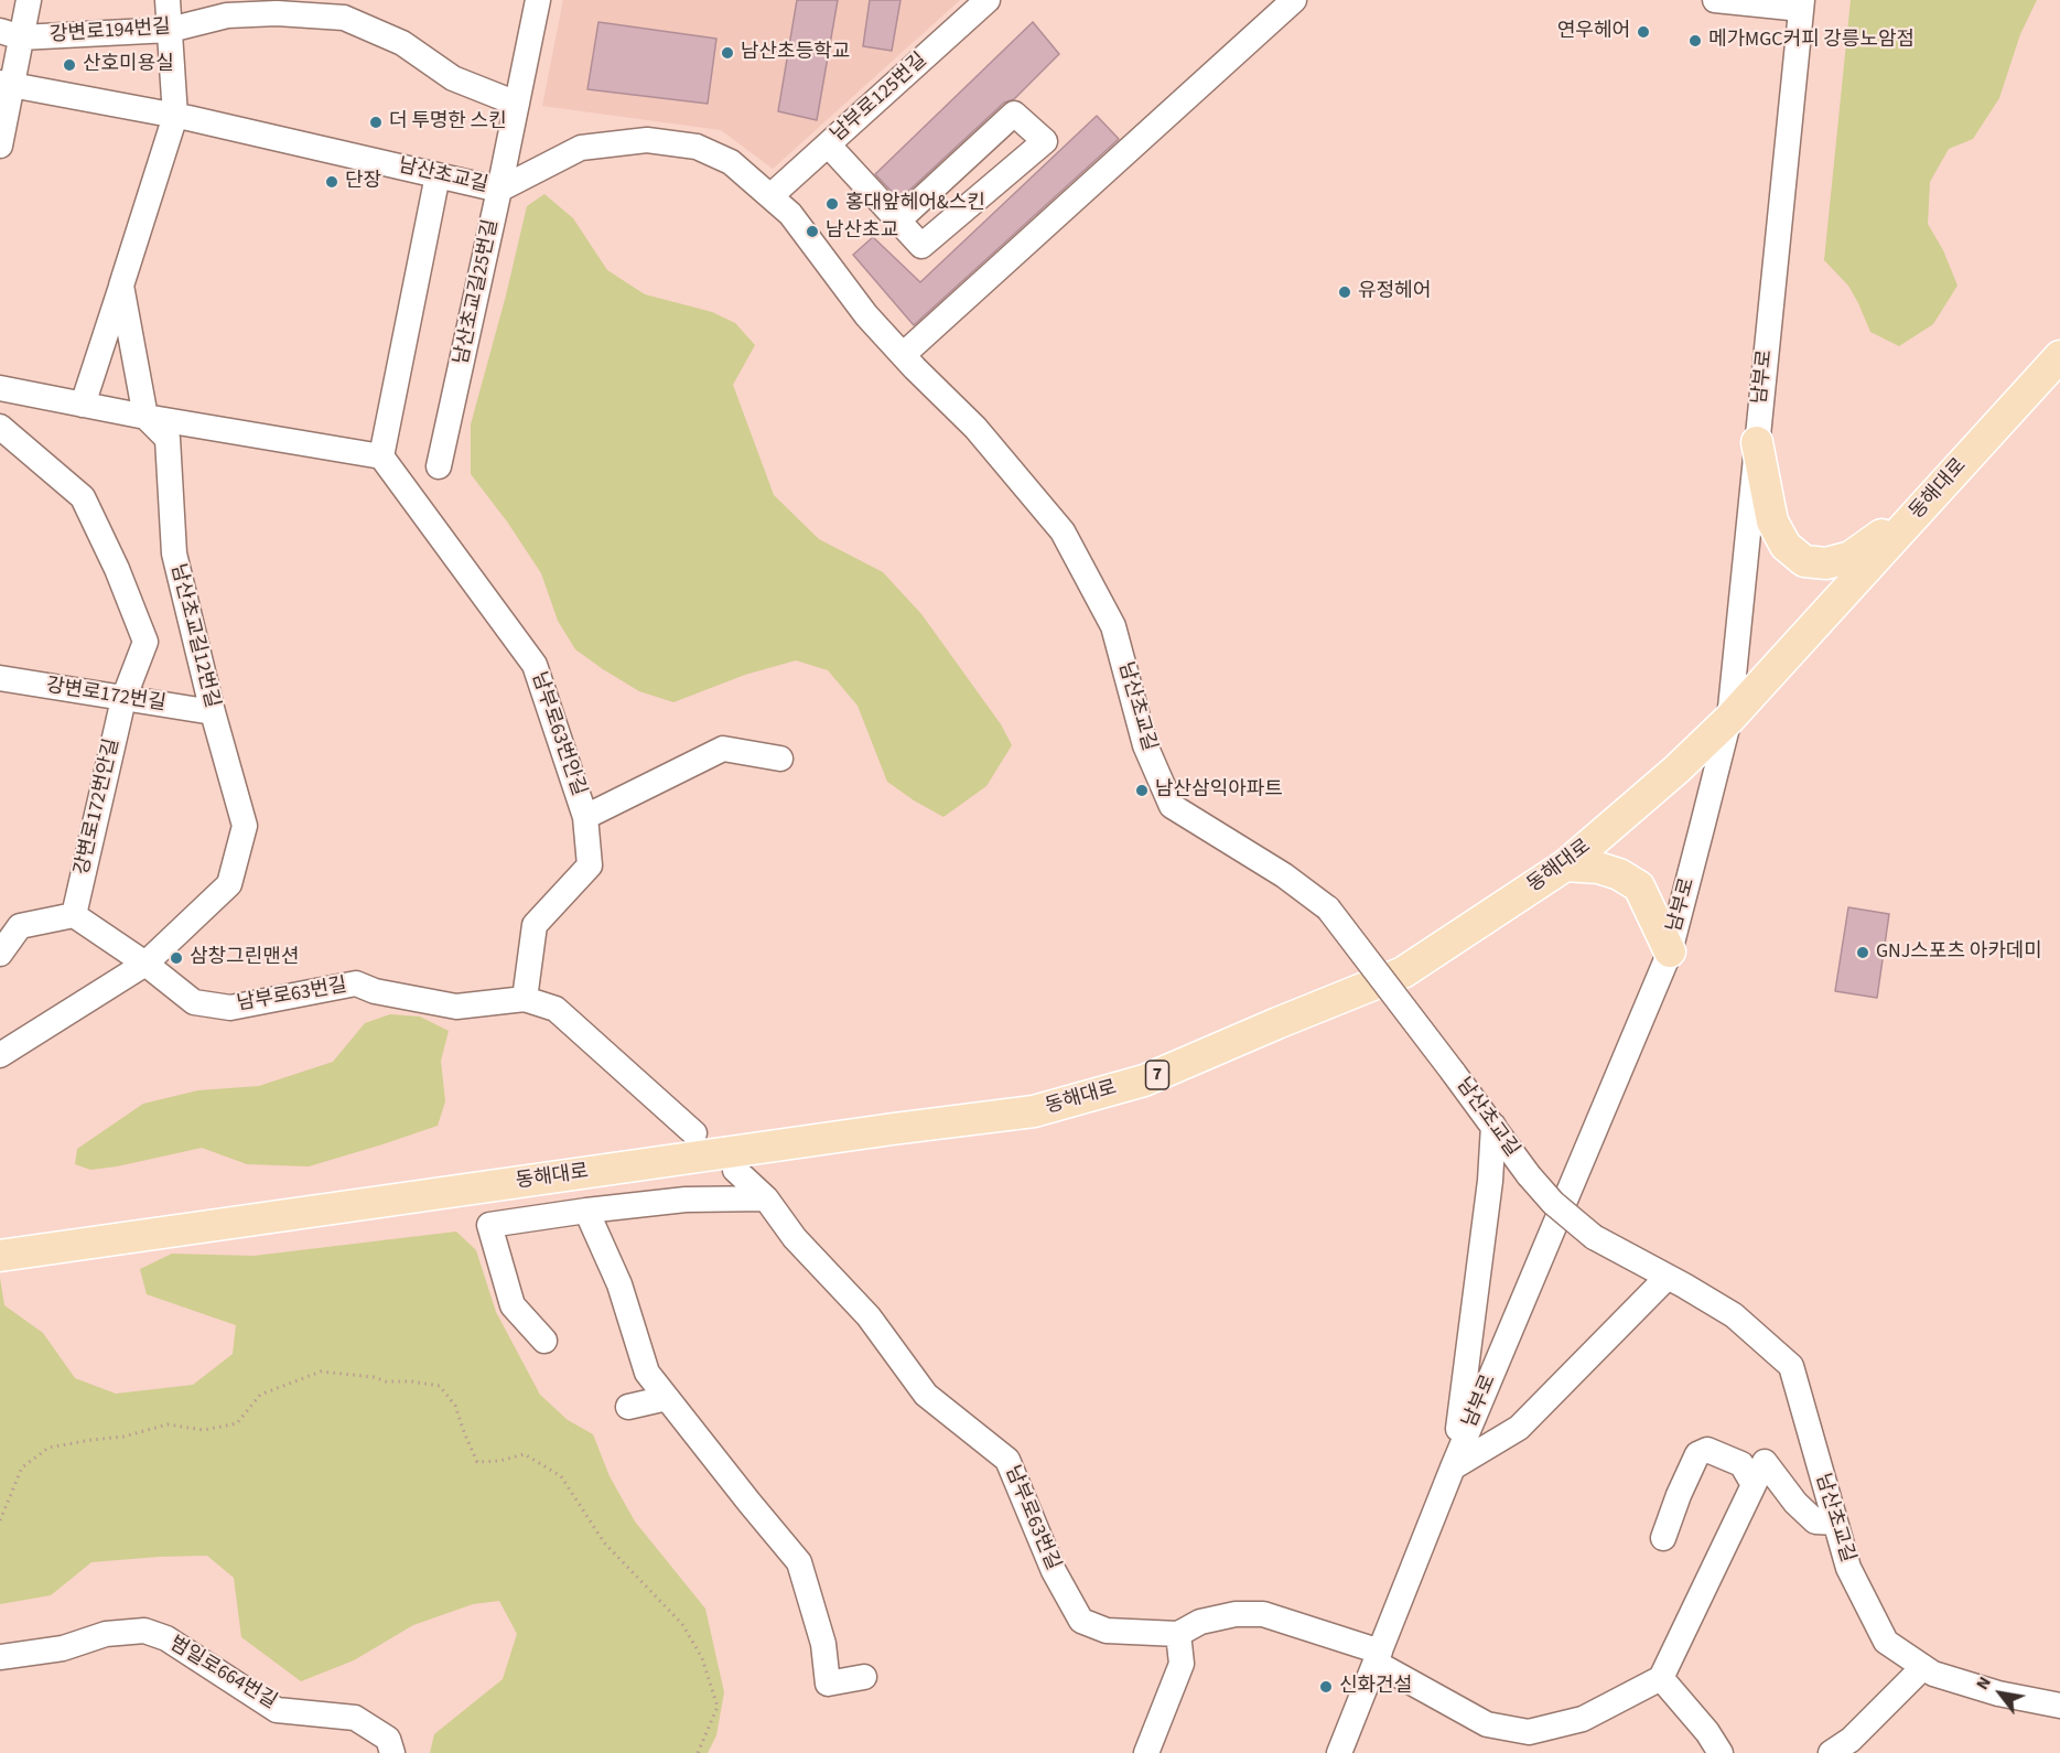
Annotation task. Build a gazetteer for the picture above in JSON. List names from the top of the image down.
{
  "streets": {
    "main road": ["동해대로", "7"],
    "street": [
      "강변로194번길",
      "남부로125번길",
      "남산초교길",
      "남산초교길25번길",
      "남부로",
      "남산초교길12번길",
      "강변로172번길",
      "남부로63번안길",
      "강변로172번안길",
      "남부로63번길",
      "범일로664번길"
    ]
  },
  "crossings": [
    ["강변로194번길", "남산초교길25번길"],
    ["남부로125번길", "남산초교길"],
    ["남산초교길", "남산초교길25번길"],
    ["남부로", "동해대로"],
    ["남부로", "남부로63번길"],
    ["남산초교길12번길", "강변로172번길"],
    ["남산초교길12번길", "남부로63번길"],
    ["강변로172번길", "강변로172번안길"],
    ["남부로63번안길", "남부로63번길"],
    ["강변로172번안길", "남부로63번길"]
  ],
  "places": [
    "연우헤어",
    "메가MGC커피 강릉노암점",
    "남산초등학교",
    "산호미용실",
    "더 투명한 스킨",
    "단장",
    "홍대앞헤어&스킨",
    "남산초교",
    "유정헤어",
    "남산삼익아파트",
    "GNJ스포츠 아카데미",
    "삼창그린맨션",
    "신화건설"
  ],
  "north": "top left"
}
